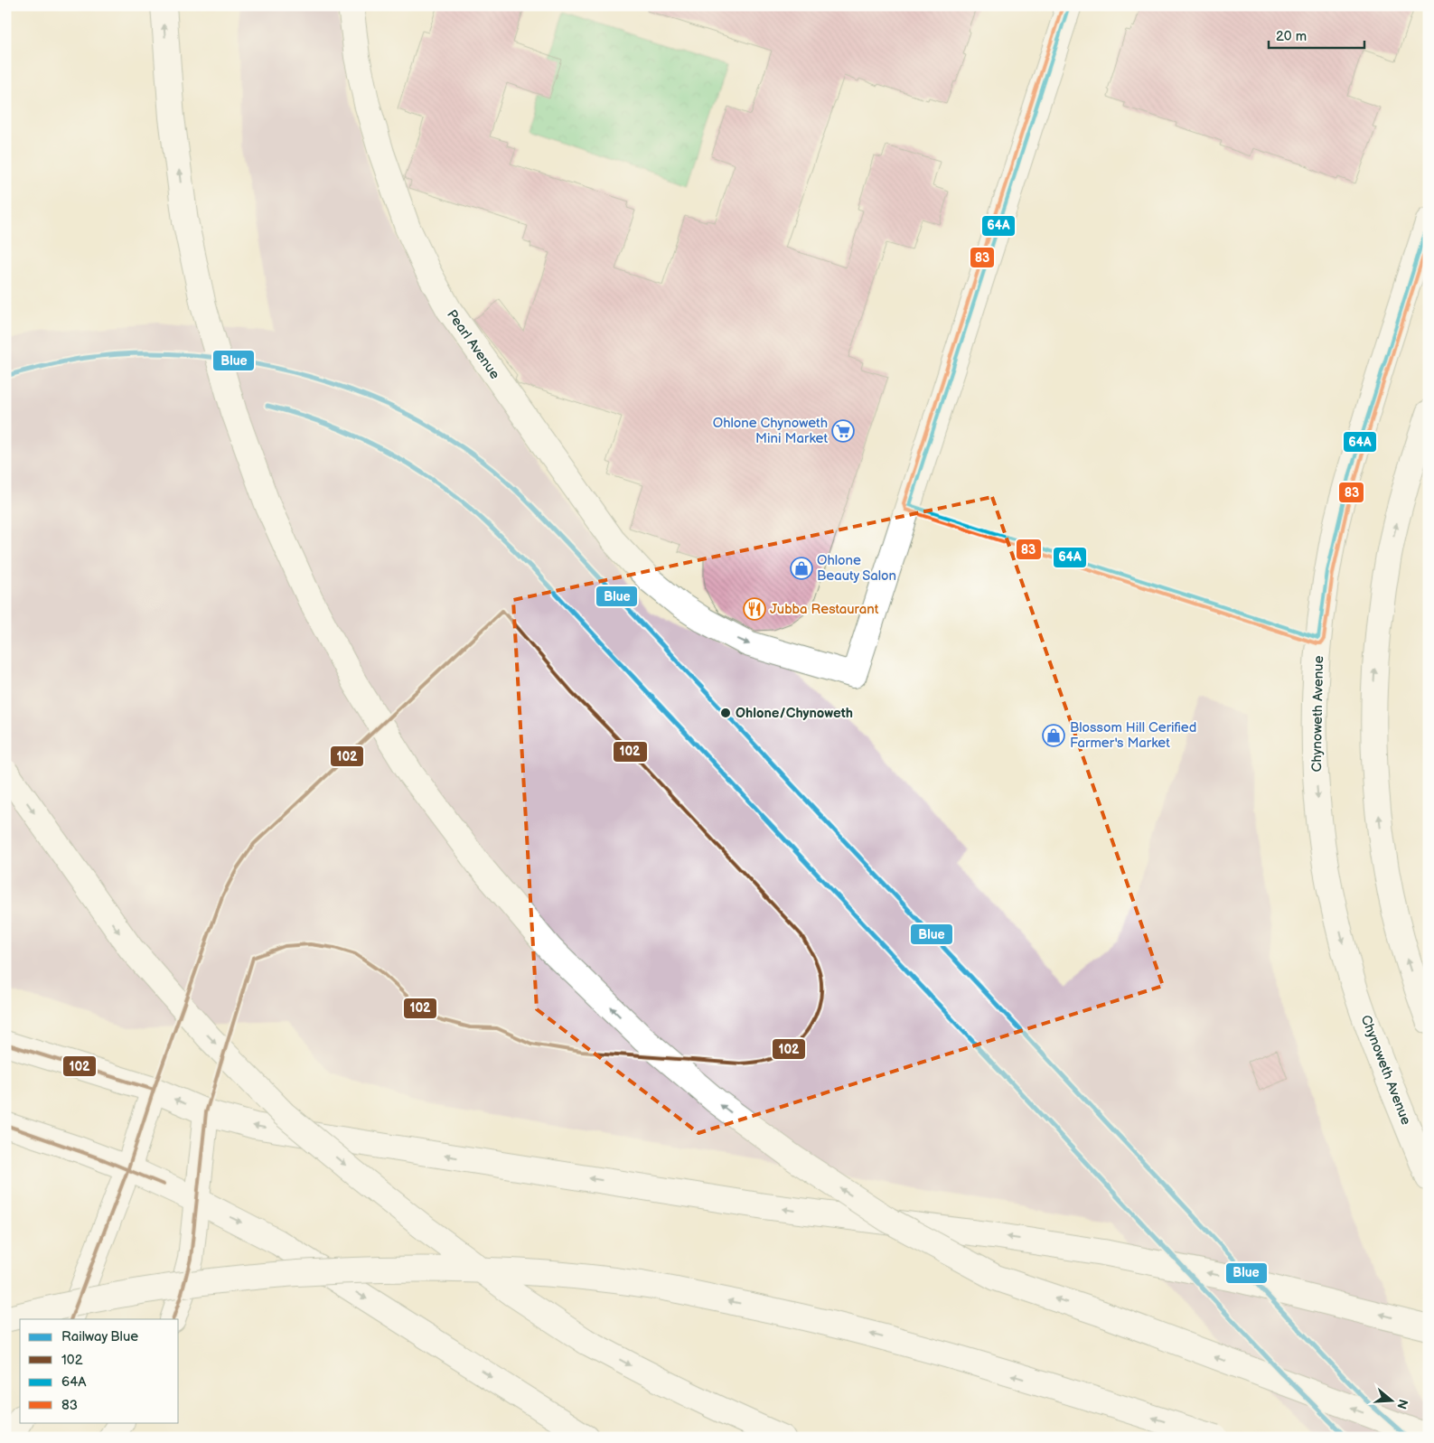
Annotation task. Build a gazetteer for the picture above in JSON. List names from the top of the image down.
{
  "streets": {
    "main road": ["Pearl Avenue", "Chynoweth Avenue"]
  },
  "places": {
    "supermarket": ["Ohlone Chynoweth Mini Market"],
    "shop": ["Ohlone Beauty Salon", "Blossom Hill Cerified Farmer's Market"],
    "restaurant": ["Jubba Restaurant"],
    "other": ["Ohlone/Chynoweth"]
  },
  "lines": [
    "transit line 64A",
    "transit line 83",
    "rail line Blue",
    "transit line 102"
  ],
  "legend": [
    "Railway Blue",
    "102",
    "64A",
    "83"
  ],
  "scale_bar": "20 m",
  "north": "right"
}
